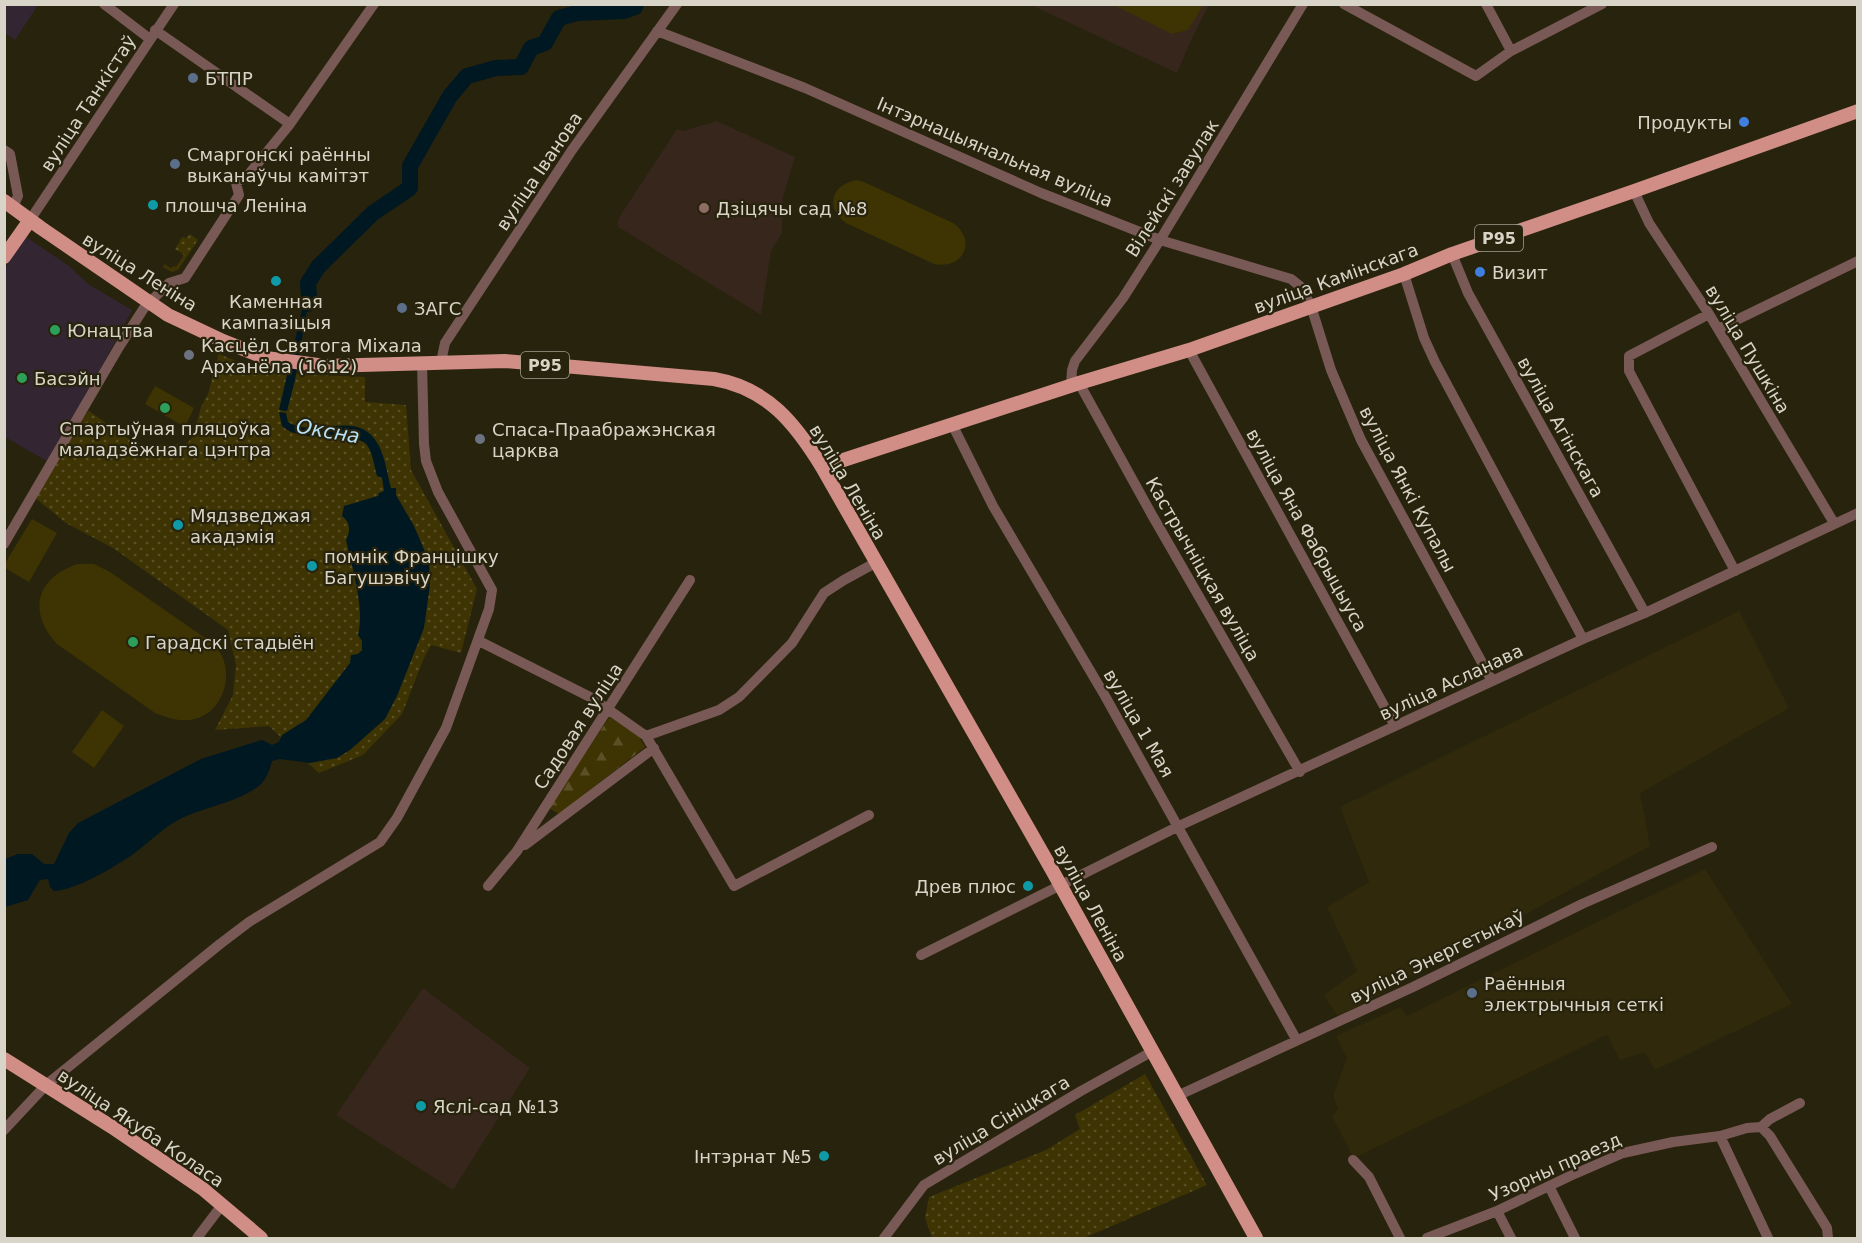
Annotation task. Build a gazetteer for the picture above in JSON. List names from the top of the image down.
{
  "streets": {
    "main road": [
      "Р95",
      "вуліца Леніна",
      "вуліца Камінскага",
      "вуліца Якуба Коласа"
    ],
    "street": [
      "вуліца Танкістаў",
      "Інтэрнацыянальная вуліца",
      "вуліца Іванова",
      "Вілейскі завулак",
      "вуліца Пушкіна",
      "вуліца Агінскага",
      "вуліца Янкі Купалы",
      "вуліца Яна Фабрыцыуса",
      "Кастрычніцкая вуліца",
      "вуліца Асланава",
      "вуліца 1 Мая",
      "Садовая вуліца",
      "вуліца Энергетыкаў",
      "вуліца Сініцкага",
      "Узорны праезд"
    ]
  },
  "crossings": [
    ["вуліца Танкістаў", "вуліца Леніна"],
    ["Інтэрнацыянальная вуліца", "вуліца Іванова"],
    ["Інтэрнацыянальная вуліца", "Вілейскі завулак"],
    ["Інтэрнацыянальная вуліца", "вуліца Камінскага"],
    ["Інтэрнацыянальная вуліца", "вуліца Янкі Купалы"],
    ["вуліца Іванова", "вуліца Леніна"],
    ["Вілейскі завулак", "вуліца Камінскага"],
    ["Вілейскі завулак", "Кастрычніцкая вуліца"],
    ["вуліца Леніна", "вуліца Камінскага"],
    ["вуліца Леніна", "вуліца Асланава"],
    ["вуліца Леніна", "вуліца Энергетыкаў"],
    ["вуліца Леніна", "вуліца Сініцкага"],
    ["вуліца Камінскага", "вуліца Пушкіна"],
    ["вуліца Камінскага", "вуліца Агінскага"],
    ["вуліца Камінскага", "вуліца Янкі Купалы"],
    ["вуліца Камінскага", "вуліца Яна Фабрыцыуса"],
    ["вуліца Камінскага", "Кастрычніцкая вуліца"],
    ["вуліца Камінскага", "вуліца 1 Мая"],
    ["вуліца Пушкіна", "вуліца Асланава"],
    ["вуліца Агінскага", "вуліца Асланава"],
    ["вуліца Янкі Купалы", "вуліца Асланава"],
    ["вуліца Яна Фабрыцыуса", "вуліца Асланава"],
    ["Кастрычніцкая вуліца", "вуліца Асланава"],
    ["вуліца Асланава", "вуліца 1 Мая"],
    ["вуліца 1 Мая", "вуліца Энергетыкаў"]
  ],
  "water": ["Оксна"],
  "places": [
    "БТПР",
    "Продукты",
    "Смаргонскі раённы выканаўчы камітэт",
    "плошча Леніна",
    "Дзіцячы сад №8",
    "Визит",
    "Каменная кампазіцыя",
    "ЗАГС",
    "Юнацтва",
    "Касцёл Святога Міхала Арханёла (1612)",
    "Басэйн",
    "Спартыўная пляцоўка маладзёжнага цэнтра",
    "Спаса-Праабражэнская царква",
    "Мядзведжая акадэмія",
    "помнік Францішку Багушэвічу",
    "Гарадскі стадыён",
    "Древ плюс",
    "Раённыя электрычныя сеткі",
    "Яслі-сад №13",
    "Інтэрнат №5"
  ]
}
